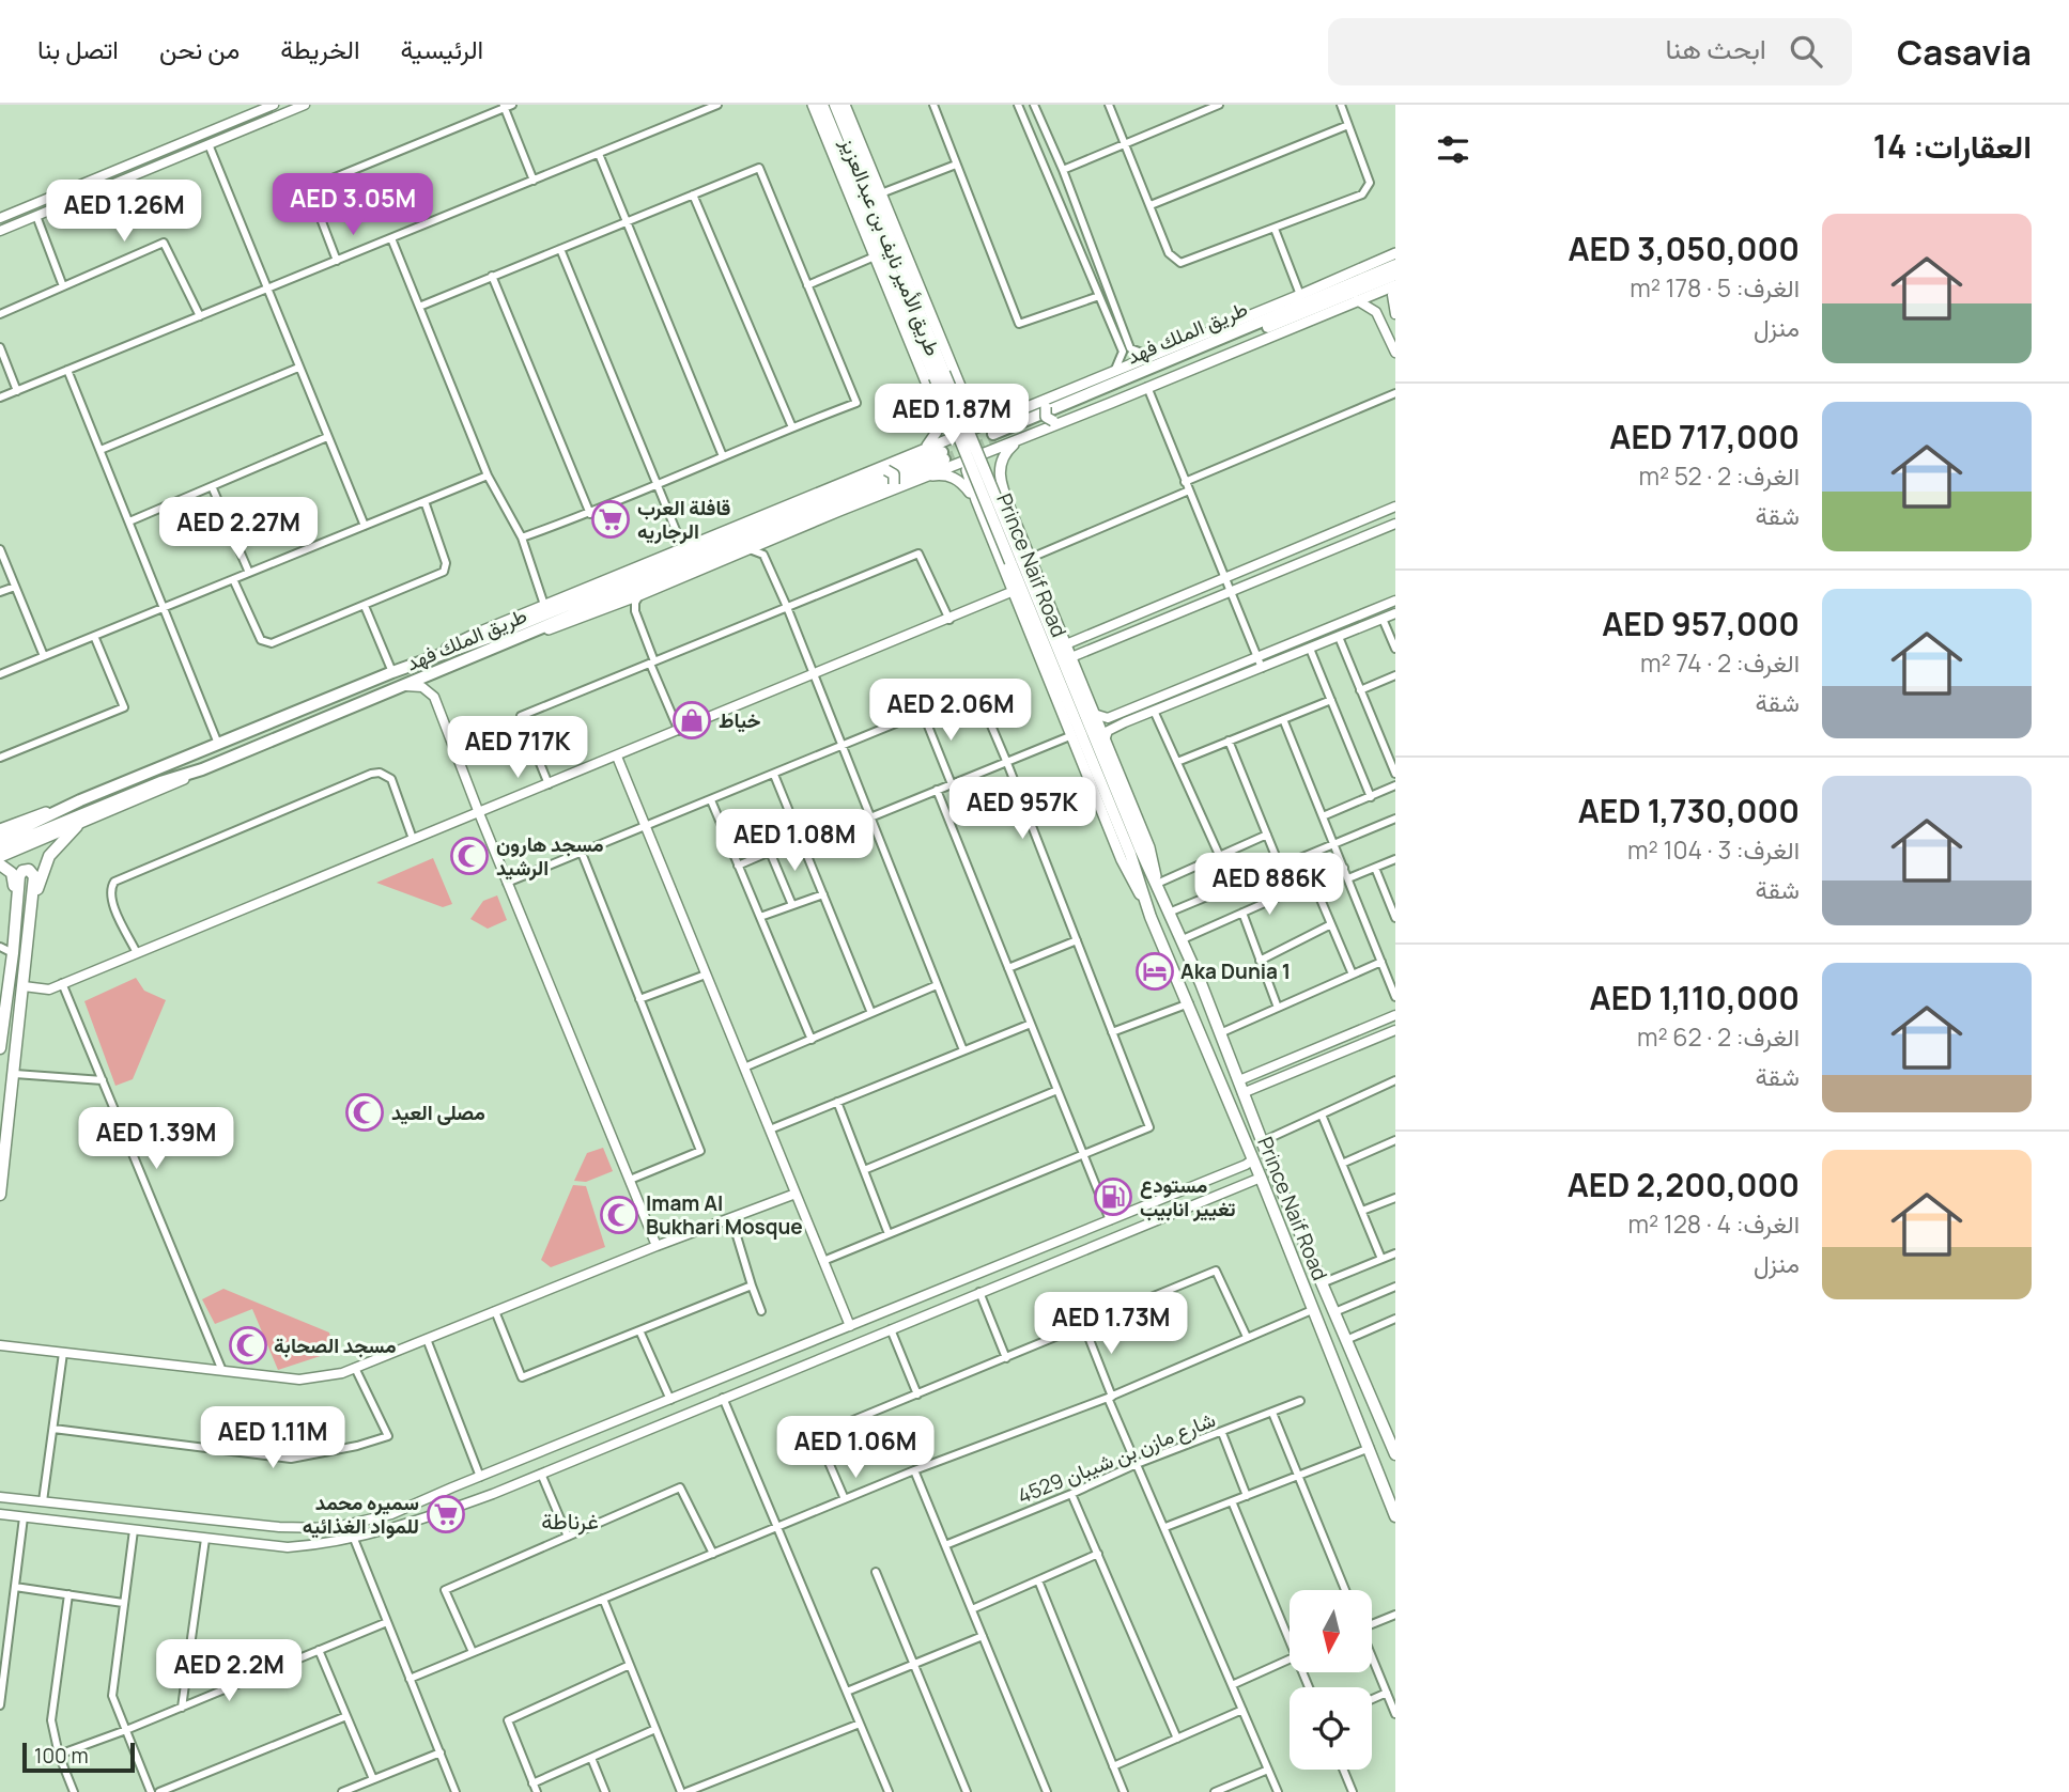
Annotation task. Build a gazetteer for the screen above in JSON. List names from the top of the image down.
{
  "streets": {
    "highway": ["طريق الملك فهد"],
    "main road": ["طريق الأمير نايف بن عبدالعزيز", "Prince Naif Road"],
    "street": ["شارع مازن بن شيبان 4529"]
  },
  "crossings": [
    ["طريق الأمير نايف بن عبدالعزيز", "Prince Naif Road"]
  ],
  "districts": ["غرناطة"],
  "places": {
    "supermarket": ["قافلة العرب الرجاريه", "سميره محمد للمواد الغذائيه"],
    "shop": ["خياط"],
    "mosque": [
      "مسجد هارون الرشيد",
      "مصلى العيد",
      "Imam Al Bukhari Mosque",
      "مسجد الصحابة"
    ],
    "hotel": ["Aka Dunia 1"],
    "fuel station": ["مستودع تغيير انابيب"]
  },
  "scale_bar": "100 m",
  "north": "bottom",
  "page": {
    "header": "Casavia",
    "search": "ابحث هنا",
    "nav": [
      "الرئيسية",
      "الخريطة",
      "من نحن",
      "اتصل بنا"
    ],
    "heading": "العقارات: 14",
    "price": [
      "AED 3.05M",
      "AED 1.26M",
      "AED 1.87M",
      "AED 2.27M",
      "AED 2.06M",
      "AED 717K",
      "AED 957K",
      "AED 1.08M",
      "AED 886K",
      "AED 1.39M",
      "AED 1.73M",
      "AED 1.11M",
      "AED 1.06M",
      "AED 2.2M"
    ],
    "list": [
      {
        "name": "AED 3,050,000",
        "note": "الغرف: 5 · 178 m² · منزل"
      },
      {
        "name": "AED 717,000",
        "note": "الغرف: 2 · 52 m² · شقة"
      },
      {
        "name": "AED 957,000",
        "note": "الغرف: 2 · 74 m² · شقة"
      },
      {
        "name": "AED 1,730,000",
        "note": "الغرف: 3 · 104 m² · شقة"
      },
      {
        "name": "AED 1,110,000",
        "note": "الغرف: 2 · 62 m² · شقة"
      },
      {
        "name": "AED 2,200,000",
        "note": "الغرف: 4 · 128 m² · منزل"
      }
    ],
    "scale": "100 m"
  }
}
